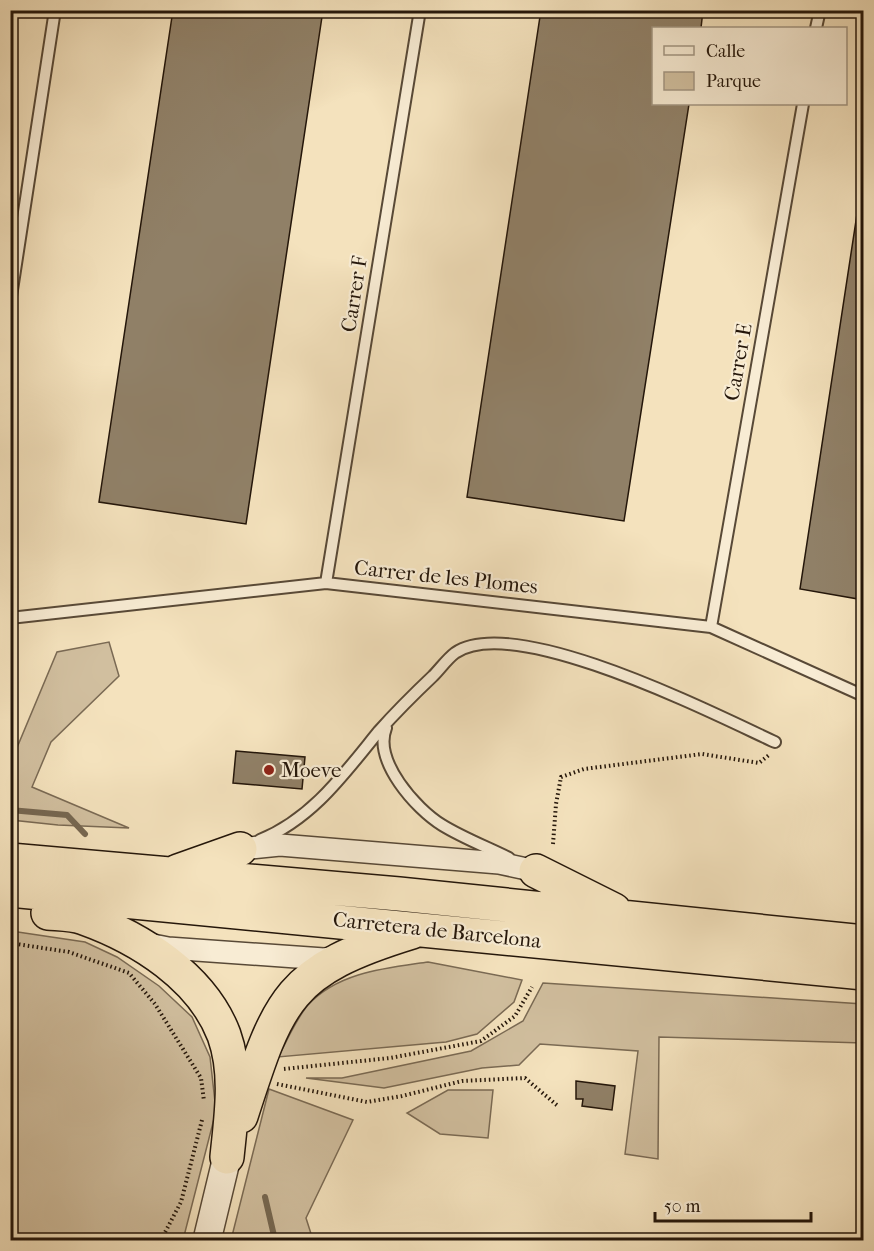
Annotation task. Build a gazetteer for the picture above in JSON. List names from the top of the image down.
{
  "streets": {
    "highway": ["Carretera de Barcelona"],
    "lane": ["Carrer F", "Carrer E", "Carrer de les Plomes"]
  },
  "crossings": [
    ["Carrer F", "Carrer de les Plomes"],
    ["Carrer E", "Carrer de les Plomes"]
  ],
  "places": ["Moeve"],
  "legend": ["Calle", "Parque"],
  "scale_bar": "50 m"
}
